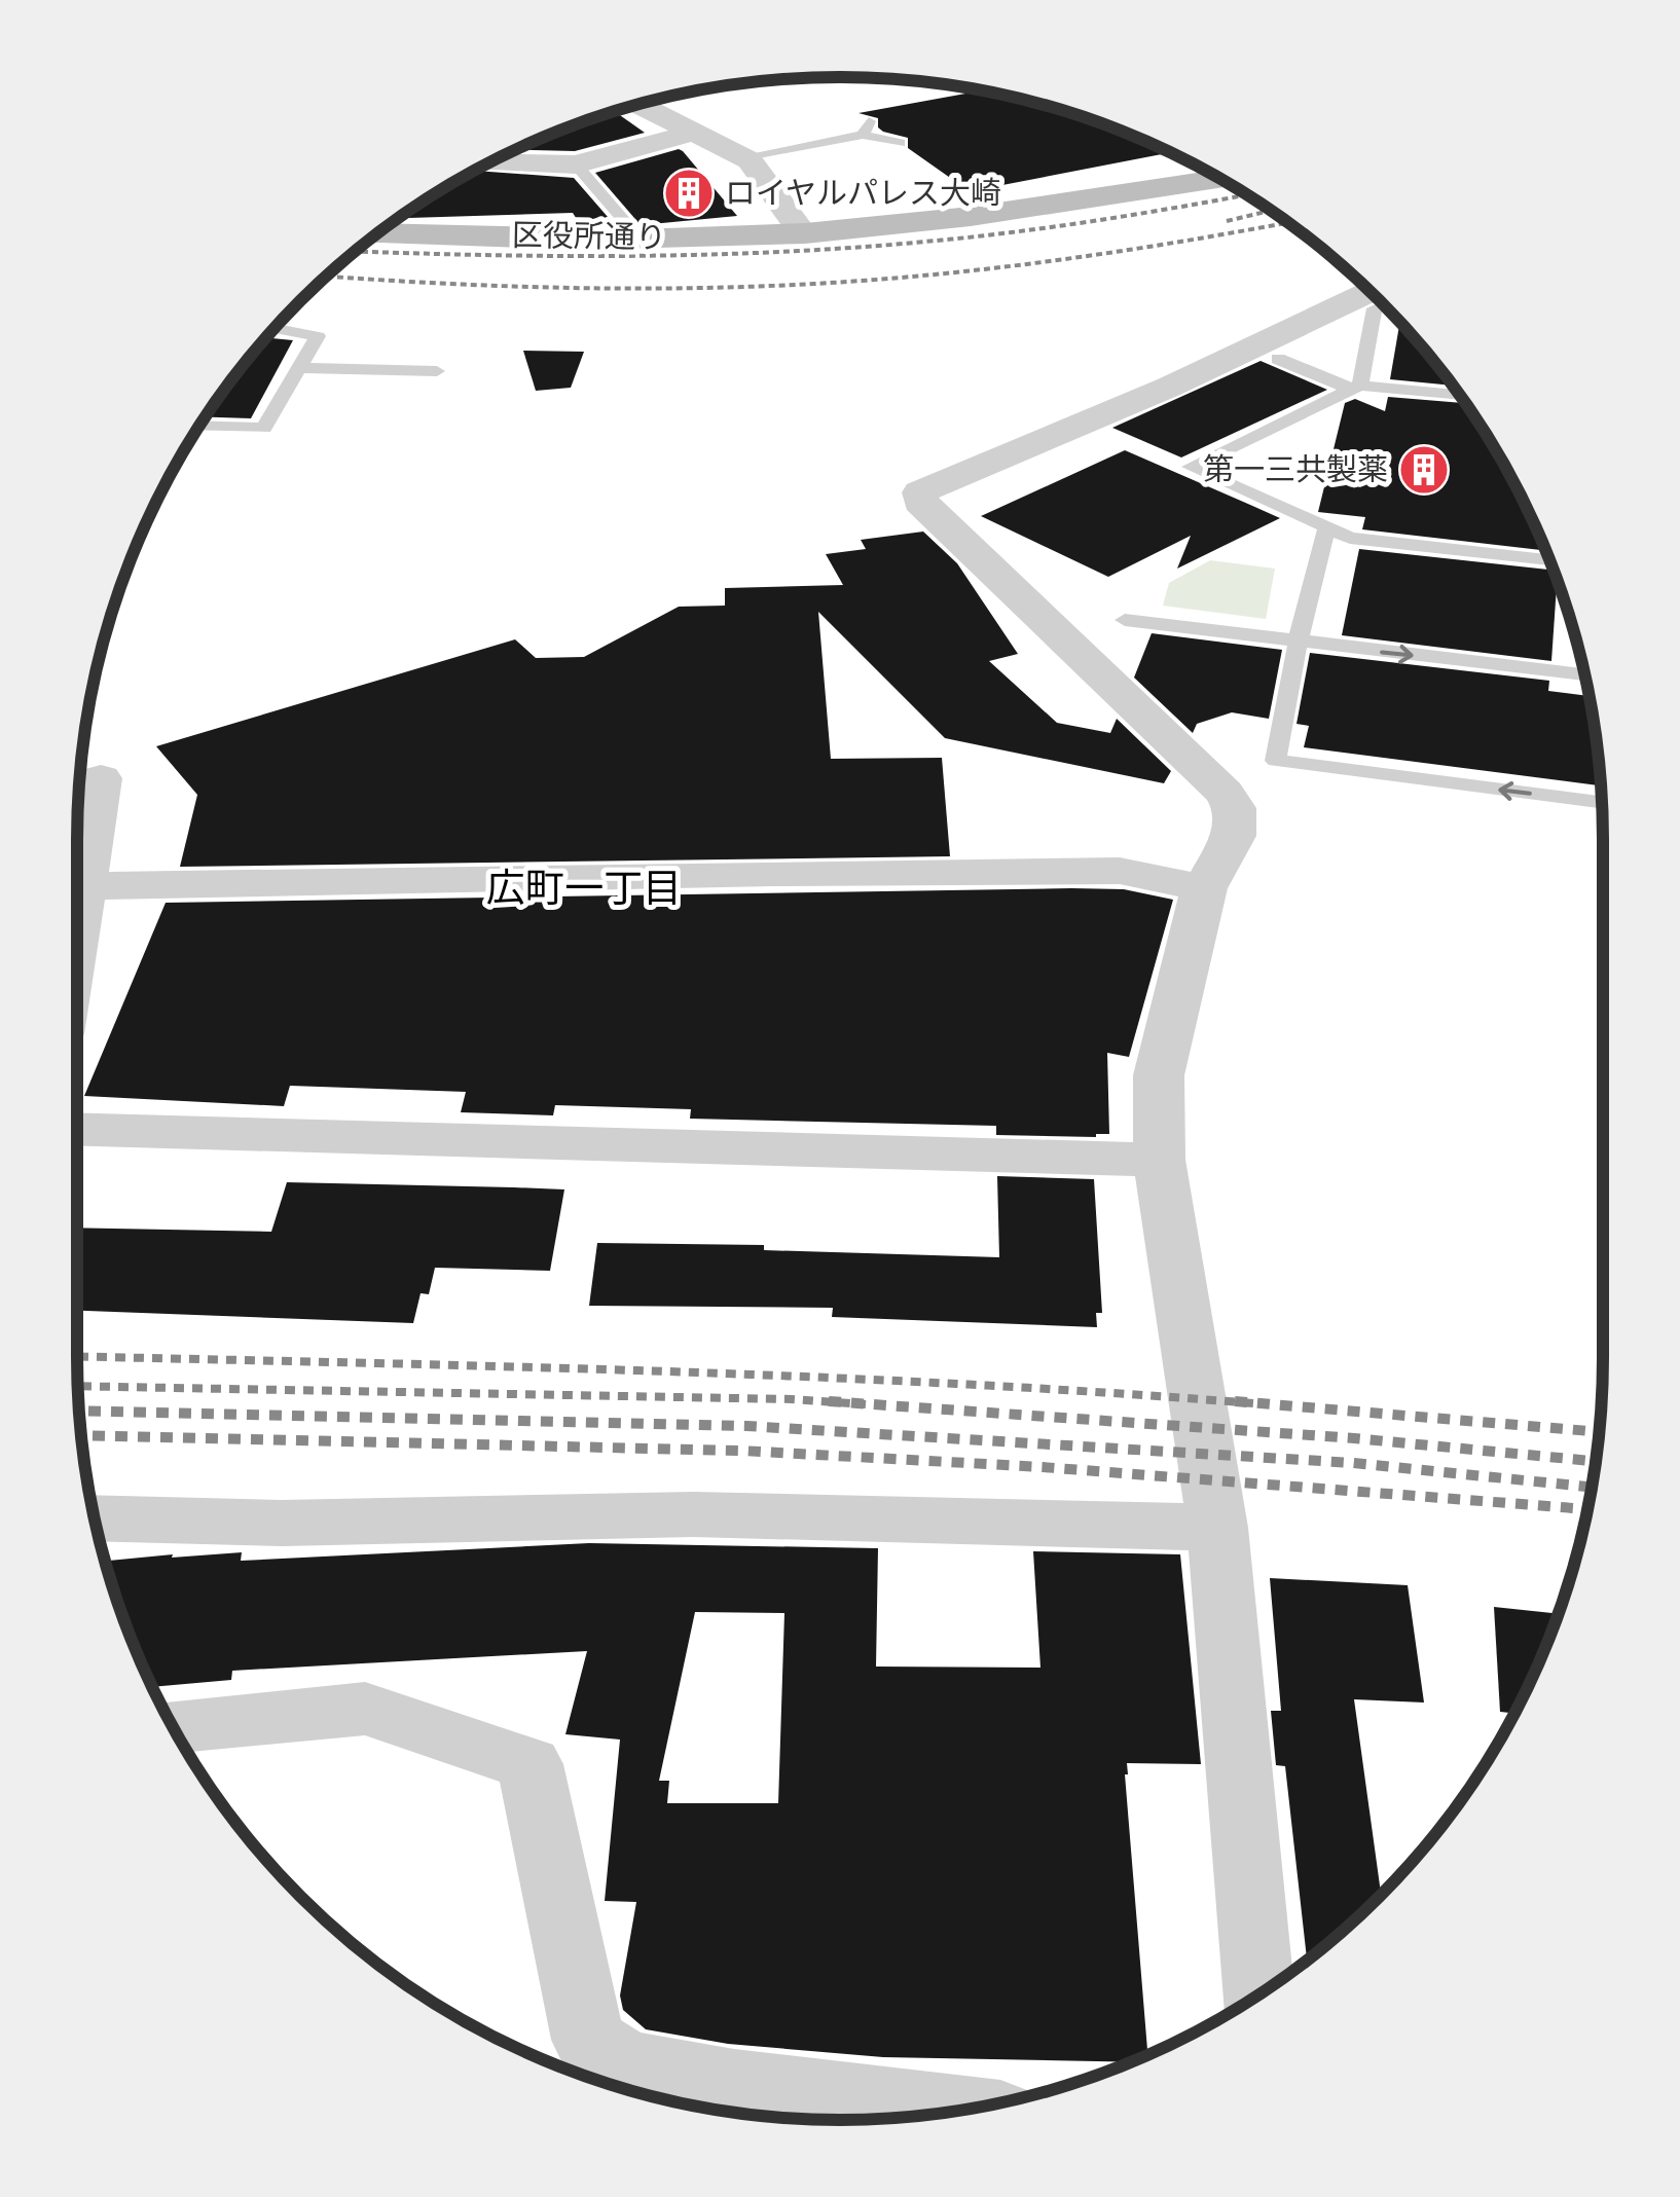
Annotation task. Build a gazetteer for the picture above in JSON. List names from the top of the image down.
{
  "streets": {
    "street": ["区役所通り"]
  },
  "districts": ["広町一丁目"],
  "places": {
    "building": ["ロイヤルパレス大崎", "第一三共製薬"]
  }
}
